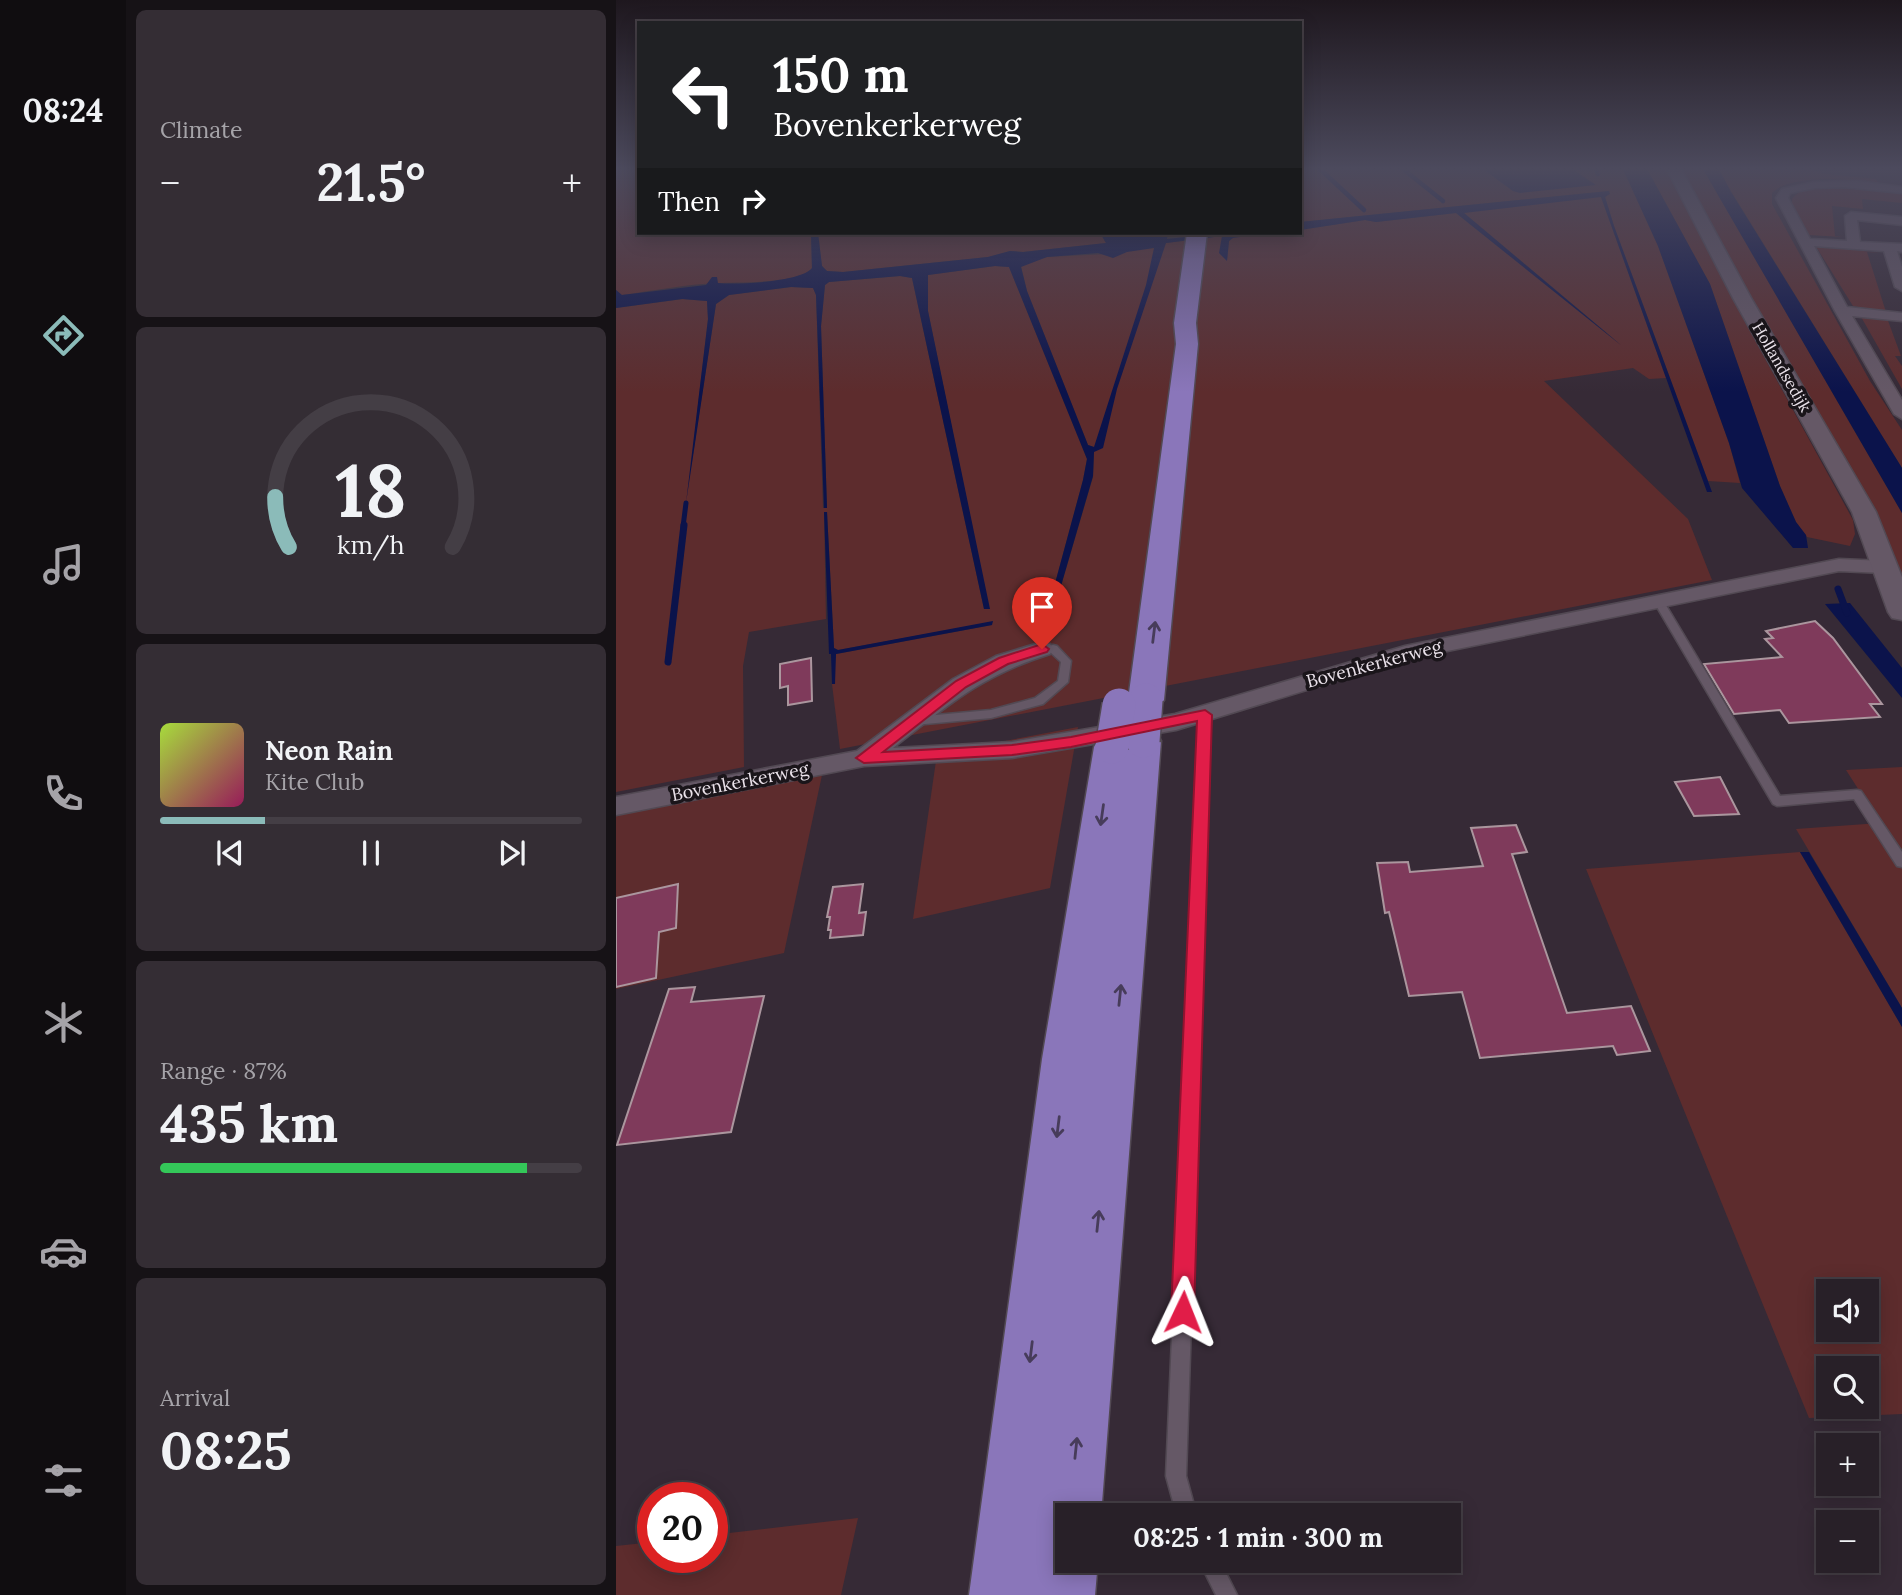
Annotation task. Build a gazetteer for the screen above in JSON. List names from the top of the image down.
{
  "streets": {
    "street": ["Hollandsedijk", "Bovenkerkerweg"]
  },
  "crossings": [
    ["Hollandsedijk", "Bovenkerkerweg"]
  ],
  "page": {
    "tabs": "08:24",
    "tile": [
      "Climate",
      ["Range · 87%", "435 km"],
      ["Arrival", "08:25"]
    ],
    "turn": ["150 m", "Bovenkerkerweg"],
    "heat": ["−", "21.5°", "+"],
    "then": "Then",
    "song": ["Neon Rain", "Kite Club"],
    "map_buttons": ["+", "−"],
    "limit": "20",
    "trip": "08:25 · 1 min · 300 m",
    "gauge": ["18", "km/h"]
  }
}
